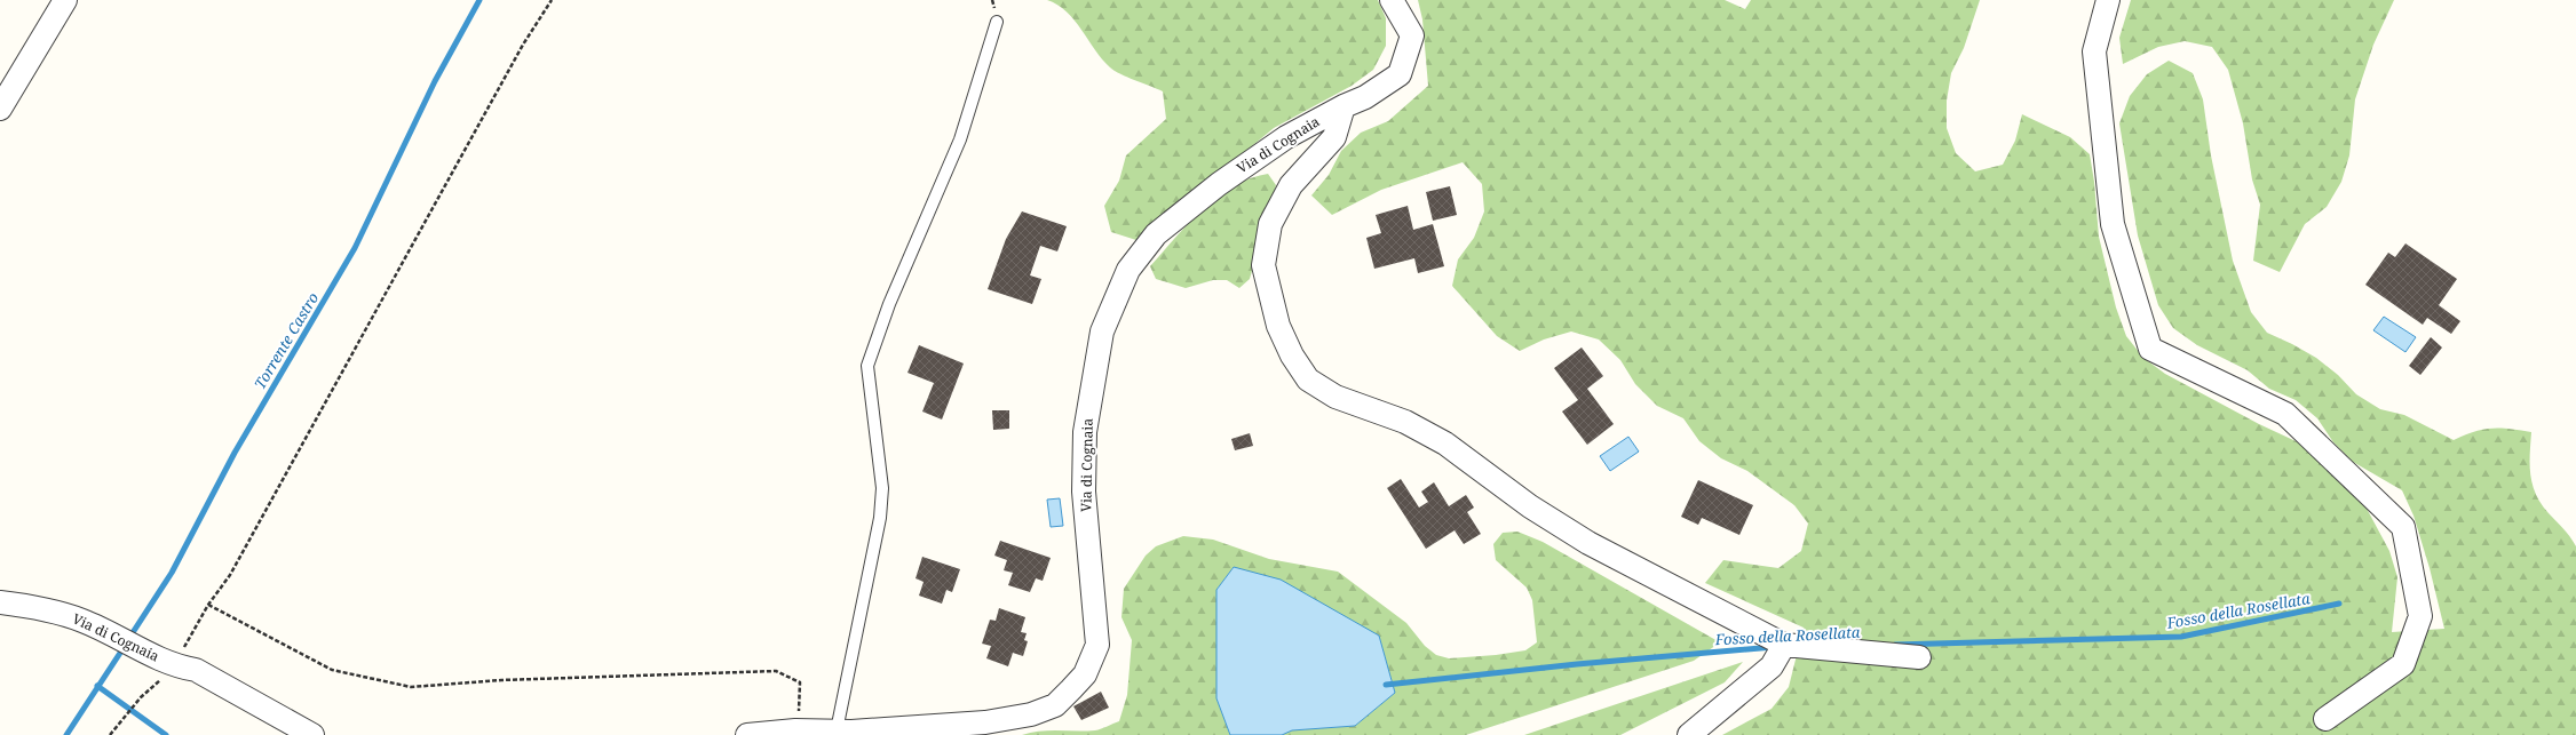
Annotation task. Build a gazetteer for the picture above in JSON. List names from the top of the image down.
{
  "streets": {
    "street": ["Via di Cognaia"]
  },
  "water": ["Torrente Castro", "Fosso della Rosellata"]
}
